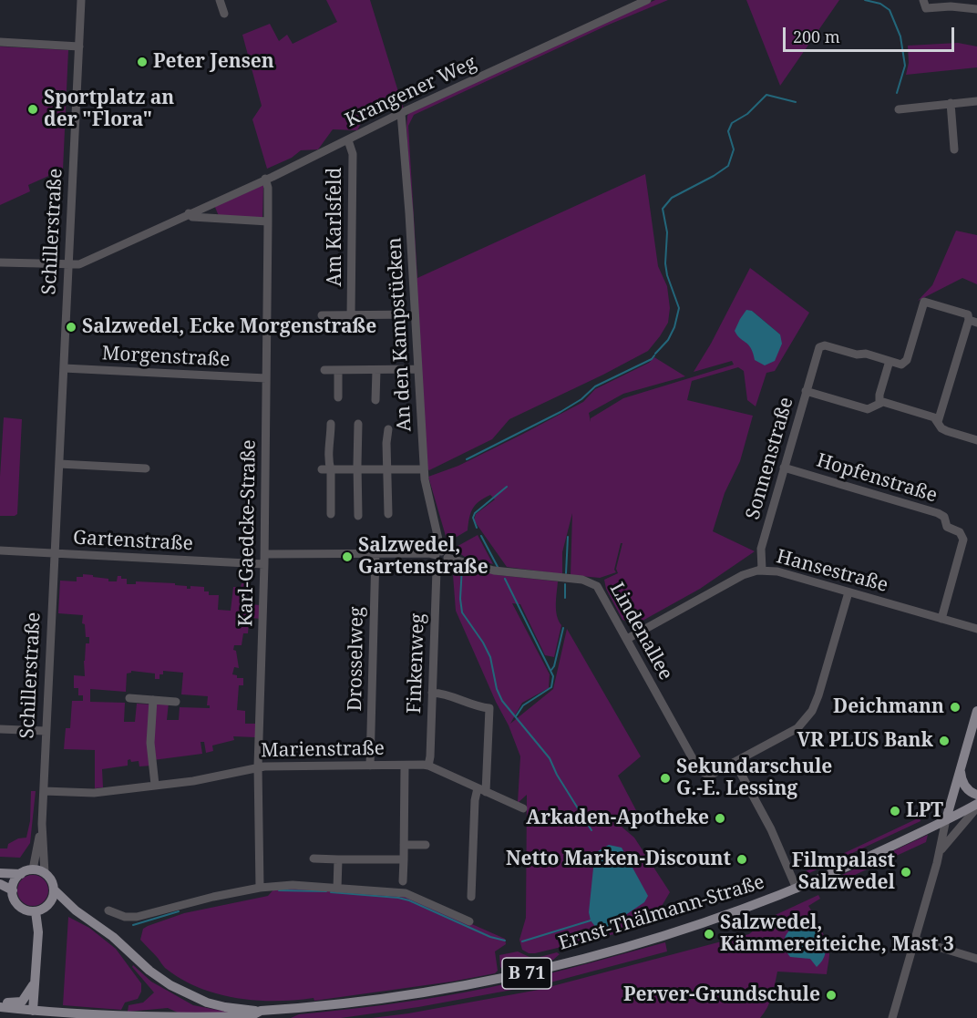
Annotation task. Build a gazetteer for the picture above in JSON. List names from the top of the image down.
{
  "streets": {
    "main road": ["Ernst-Thälmann-Straße", "B 71"],
    "street": [
      "Krangener Weg",
      "Am Karlsfeld",
      "Schillerstraße",
      "An den Kampstücken",
      "Morgenstraße",
      "Sonnenstraße",
      "Hopfenstraße",
      "Karl-Gaedcke-Straße",
      "Gartenstraße",
      "Hansestraße",
      "Lindenallee",
      "Drosselweg",
      "Finkenweg",
      "Marienstraße"
    ]
  },
  "crossings": [
    ["Krangener Weg", "Am Karlsfeld"],
    ["Krangener Weg", "Schillerstraße"],
    ["Krangener Weg", "An den Kampstücken"],
    ["Krangener Weg", "Karl-Gaedcke-Straße"],
    ["Schillerstraße", "Morgenstraße"],
    ["Schillerstraße", "Gartenstraße"],
    ["Schillerstraße", "Marienstraße"],
    ["Schillerstraße", "B 71"],
    ["An den Kampstücken", "Lindenallee"],
    ["An den Kampstücken", "Finkenweg"],
    ["Morgenstraße", "Karl-Gaedcke-Straße"],
    ["Sonnenstraße", "Hopfenstraße"],
    ["Sonnenstraße", "Hansestraße"],
    ["Hopfenstraße", "Hansestraße"],
    ["Karl-Gaedcke-Straße", "Gartenstraße"],
    ["Karl-Gaedcke-Straße", "Marienstraße"],
    ["Hansestraße", "Lindenallee"],
    ["Lindenallee", "Finkenweg"],
    ["Drosselweg", "Marienstraße"],
    ["Finkenweg", "Marienstraße"],
    ["Ernst-Thälmann-Straße", "B 71"]
  ],
  "places": [
    "Peter Jensen",
    "Sportplatz an der \"Flora\"",
    "Salzwedel, Ecke Morgenstraße",
    "Salzwedel, Gartenstraße",
    "Deichmann",
    "VR PLUS Bank",
    "Sekundarschule G.-E. Lessing",
    "LPT",
    "Arkaden-Apotheke",
    "Netto Marken-Discount",
    "Filmpalast Salzwedel",
    "Salzwedel, Kämmereiteiche, Mast 3",
    "Perver-Grundschule"
  ],
  "scale_bar": "200 m"
}
